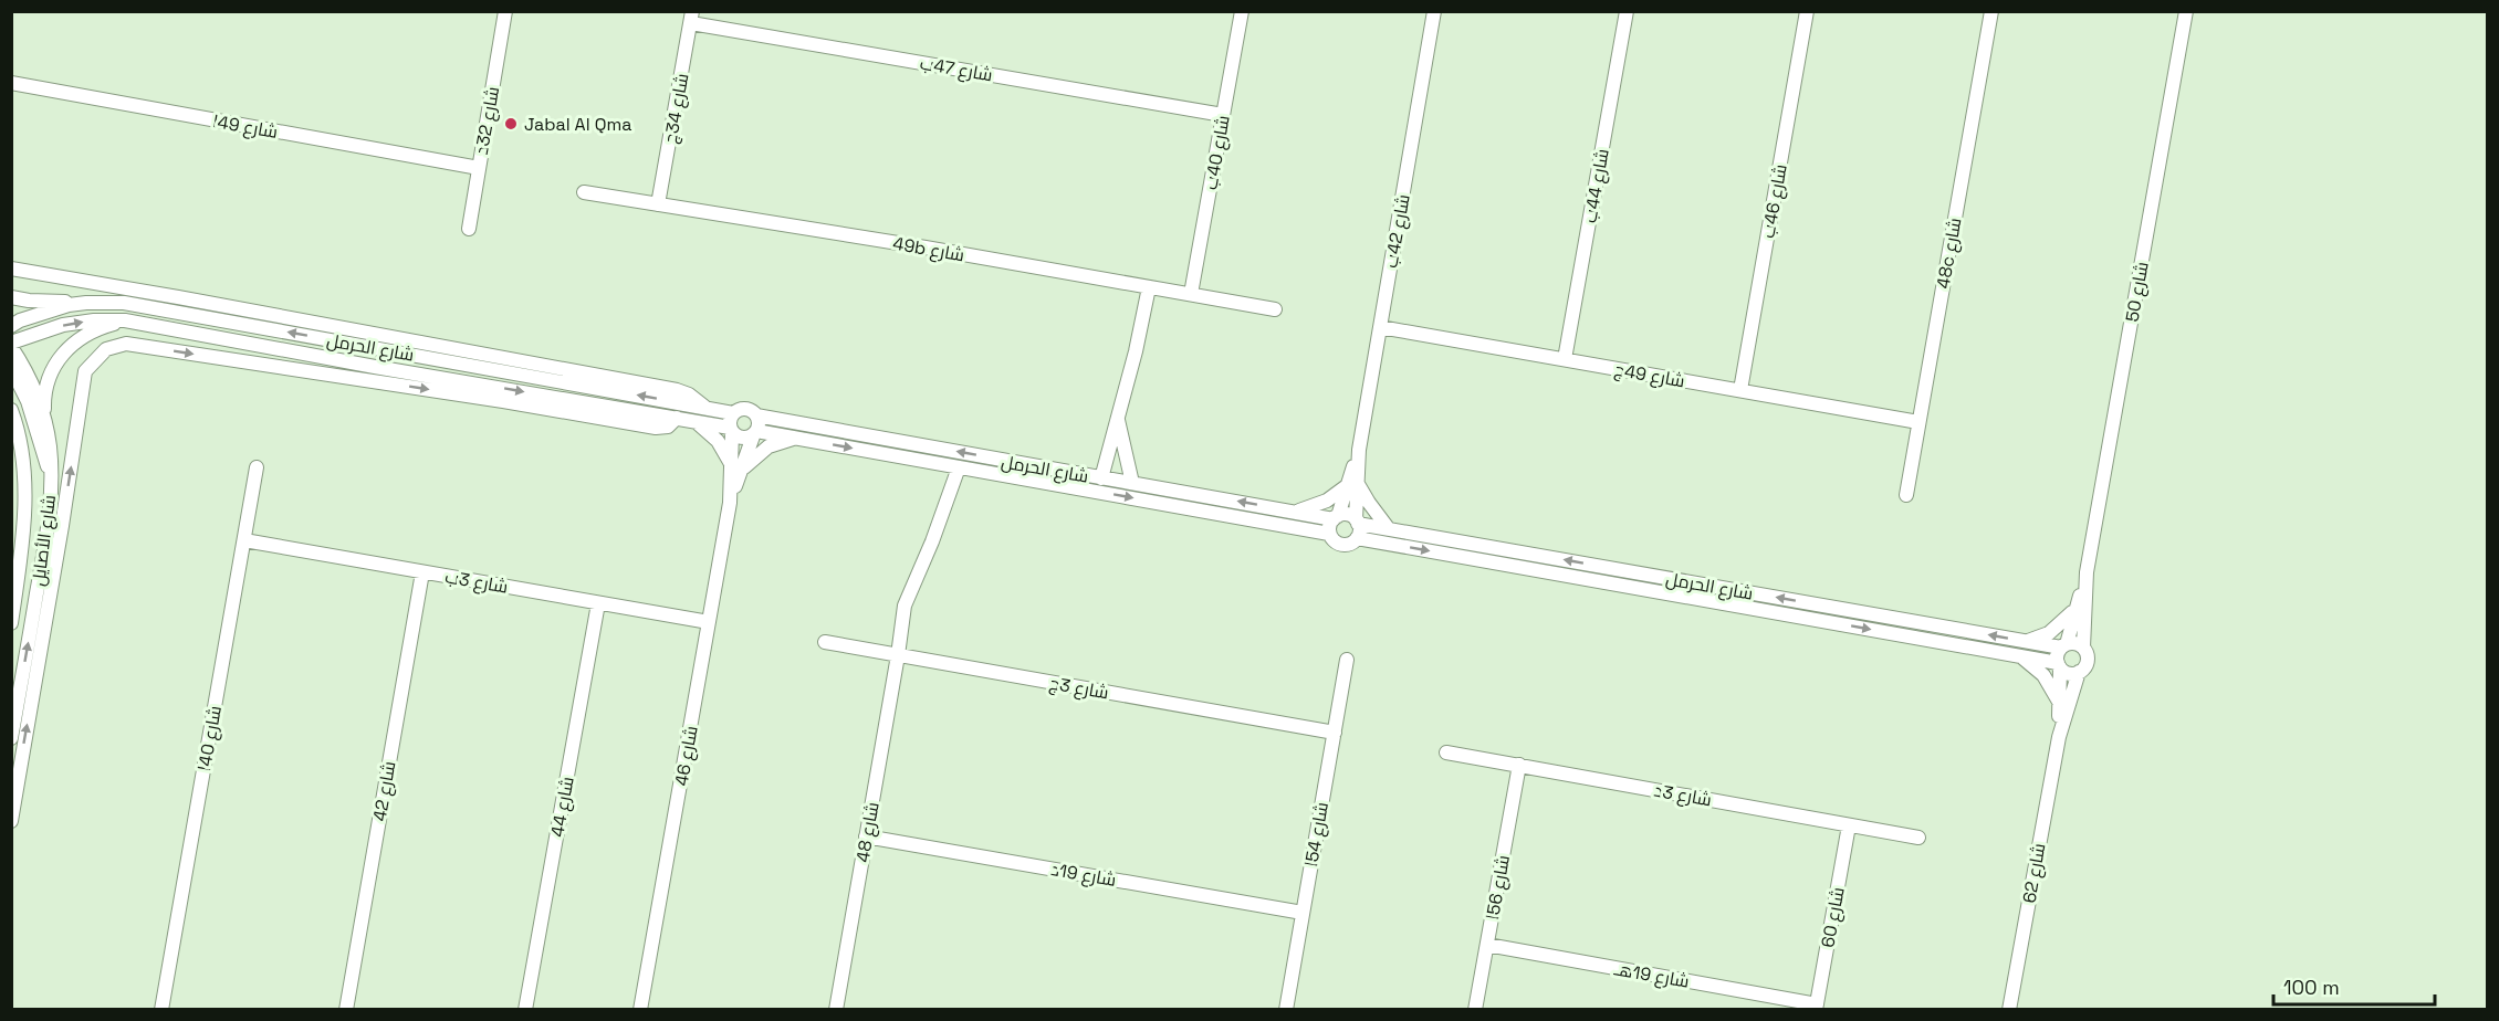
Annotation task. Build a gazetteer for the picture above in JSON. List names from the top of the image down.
{
  "streets": {
    "street": [
      "شارع 47ب",
      "شارع 34ج",
      "شارع 32د",
      "شارع 49ا",
      "شارع 40ب",
      "شارع 44ب",
      "شارع 46ب",
      "شارع 42ب",
      "49b شارع",
      "48c شارع",
      "شارع 50",
      "شارع الحرمل",
      "شارع 49ج",
      "شارع الأصايل",
      "شارع 3ب",
      "شارع 3ج",
      "شارع 40ا",
      "شارع 46",
      "شارع 42",
      "شارع 3د",
      "شارع 44",
      "شارع 48",
      "شارع 54ا",
      "شارع 62",
      "شارع 19د",
      "شارع 56ا",
      "شارع 60",
      "شارع 19هـ"
    ]
  },
  "crossings": [
    ["شارع 47ب", "شارع 34ج"],
    ["شارع 47ب", "شارع 40ب"],
    ["شارع 34ج", "49b شارع"],
    ["شارع 32د", "شارع 49ا"],
    ["شارع 40ب", "49b شارع"],
    ["شارع 44ب", "شارع 49ج"],
    ["شارع 46ب", "شارع 49ج"],
    ["شارع 42ب", "شارع الحرمل"],
    ["شارع 42ب", "شارع 49ج"],
    ["48c شارع", "شارع 49ج"],
    ["شارع 50", "شارع الحرمل"],
    ["شارع 50", "شارع 62"],
    ["شارع الحرمل", "شارع الأصايل"],
    ["شارع الحرمل", "شارع 46"],
    ["شارع الحرمل", "شارع 48"],
    ["شارع الحرمل", "شارع 62"],
    ["شارع 3ب", "شارع 40ا"],
    ["شارع 3ب", "شارع 46"],
    ["شارع 3ب", "شارع 42"],
    ["شارع 3ب", "شارع 44"],
    ["شارع 3ج", "شارع 48"],
    ["شارع 3ج", "شارع 54ا"],
    ["شارع 3د", "شارع 56ا"],
    ["شارع 3د", "شارع 60"],
    ["شارع 48", "شارع 19د"],
    ["شارع 54ا", "شارع 19د"],
    ["شارع 56ا", "شارع 19هـ"],
    ["شارع 60", "شارع 19هـ"]
  ],
  "places": ["Jabal Al Qma"],
  "scale_bar": "100 m"
}
